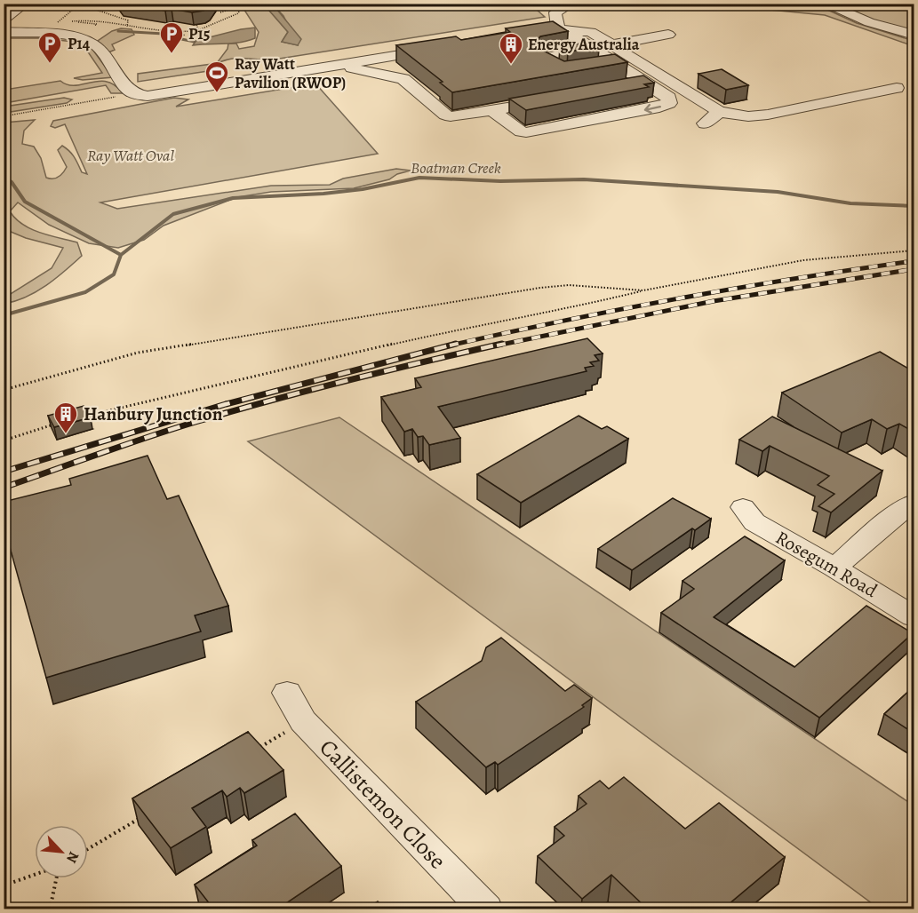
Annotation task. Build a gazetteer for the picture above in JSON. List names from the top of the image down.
{
  "streets": {
    "street": ["Rosegum Road", "Callistemon Close"]
  },
  "water": ["Boatman Creek"],
  "parks": ["Ray Watt Oval"],
  "places": {
    "parking": ["P15", "P14"],
    "building": ["Energy Australia", "Hanbury Junction"],
    "sports": ["Ray Watt Pavilion (RWOP)"]
  },
  "north": "bottom right"
}
